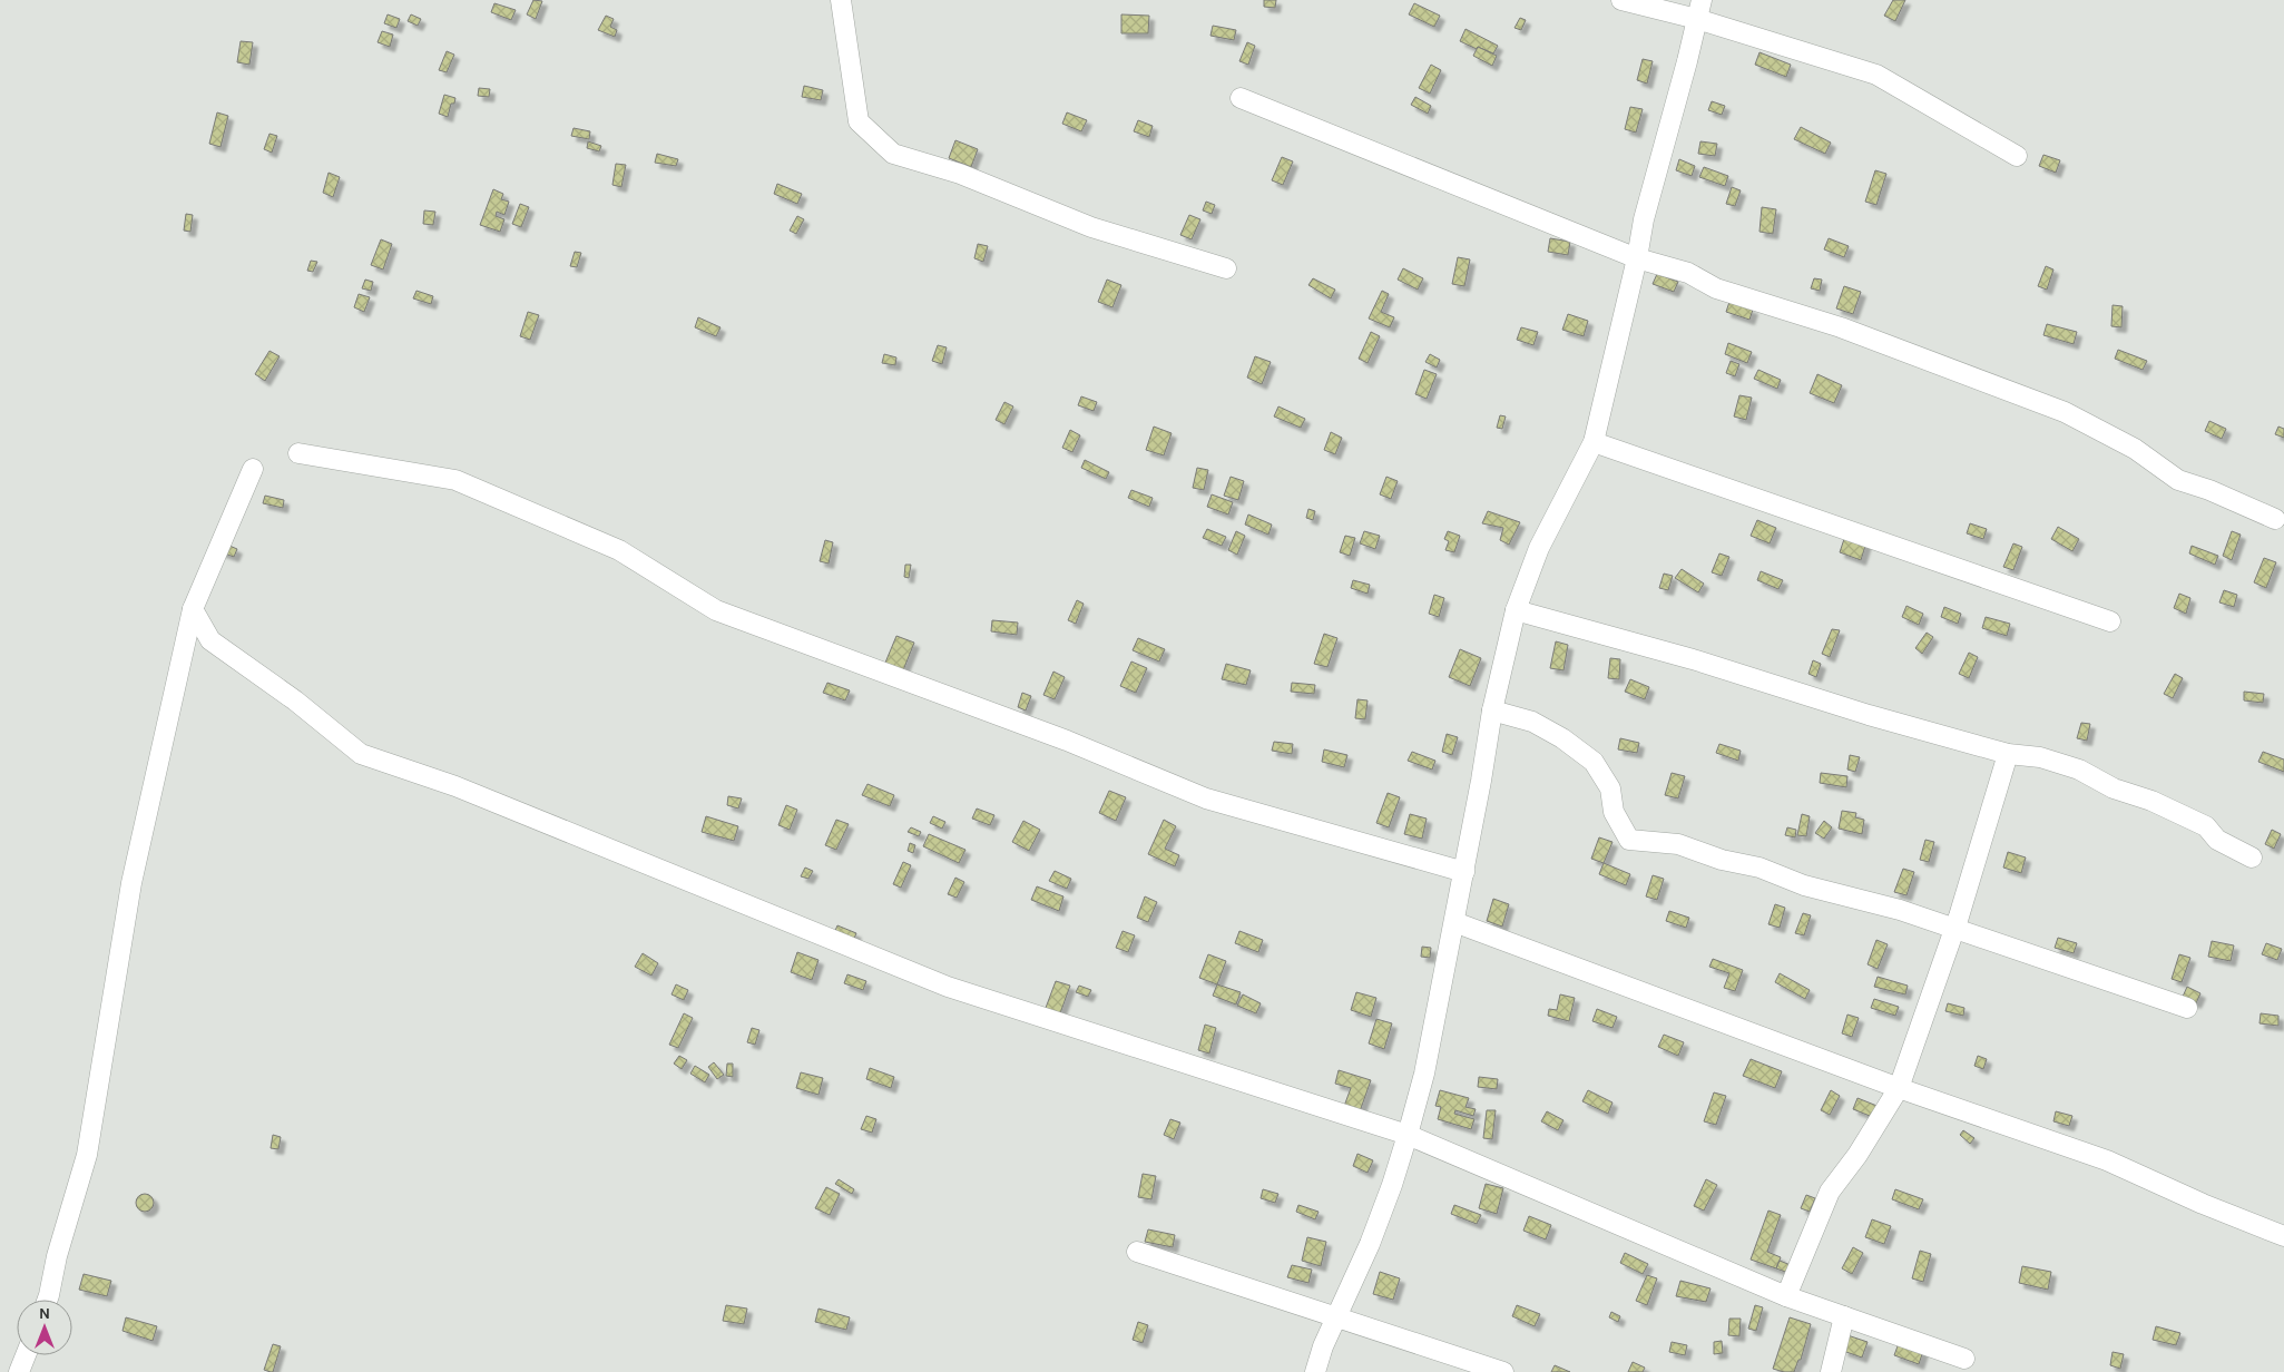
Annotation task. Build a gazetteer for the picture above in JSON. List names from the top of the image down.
{
  "north": "top"
}
